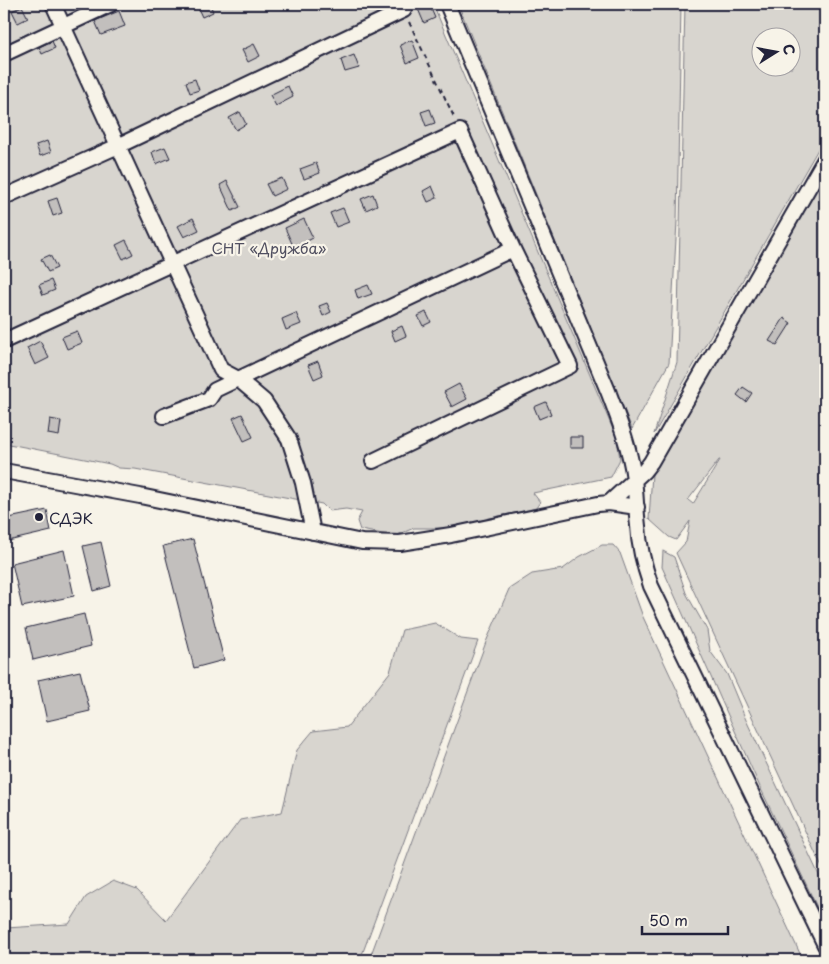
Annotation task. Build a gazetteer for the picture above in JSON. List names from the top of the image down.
{
  "parks": ["СНТ «Дружба»"],
  "places": ["СДЭК"],
  "scale_bar": "50 m",
  "north": "right"
}
